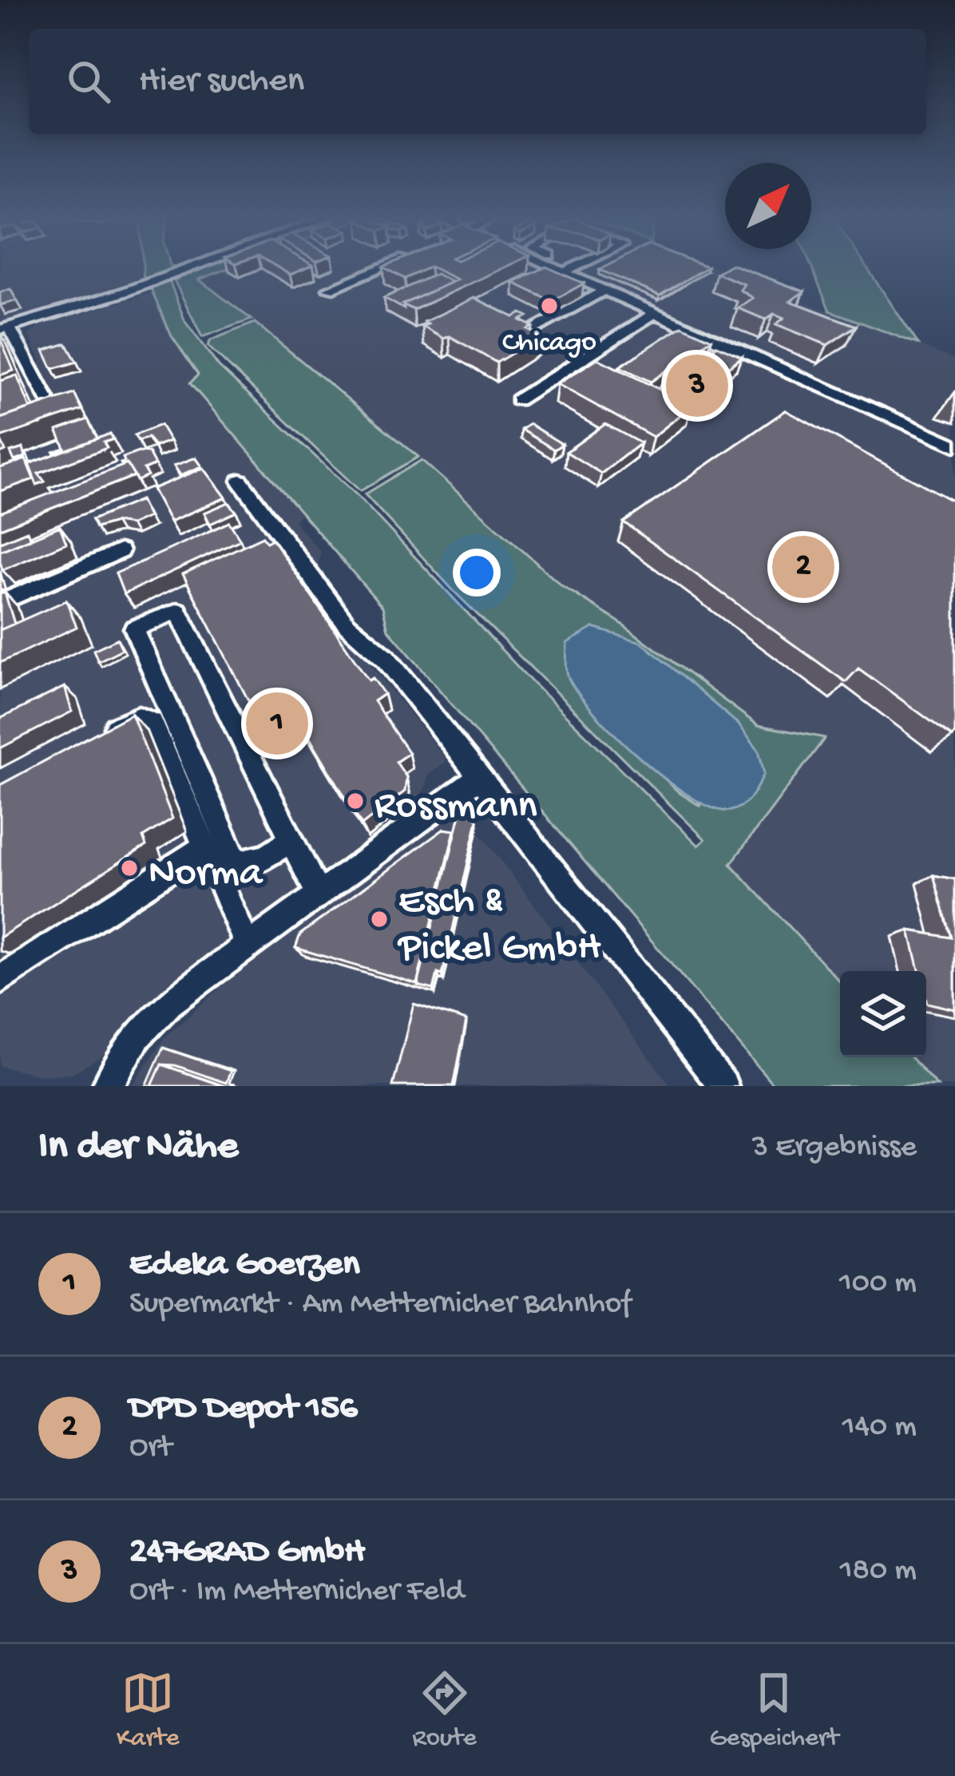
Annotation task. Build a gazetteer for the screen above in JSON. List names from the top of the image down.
{
  "places": [
    "Chicago",
    "Rossmann",
    "Norma",
    "Esch & Pickel GmbH"
  ],
  "north": "top right",
  "page": {
    "search": "Hier suchen",
    "pins": ["3", "2", "1"],
    "heading": ["In der Nähe", "3 Ergebnisse"],
    "list": [
      {
        "mark": "1",
        "name": "Edeka Goerzen",
        "note": "Supermarkt · Am Metternicher Bahnhof",
        "value": "100 m"
      },
      {
        "mark": "2",
        "name": "DPD Depot 156",
        "note": "Ort",
        "value": "140 m"
      },
      {
        "mark": "3",
        "name": "247GRAD GmbH",
        "note": "Ort · Im Metternicher Feld",
        "value": "180 m"
      }
    ],
    "nav": ["Karte", "Route", "Gespeichert"]
  }
}
